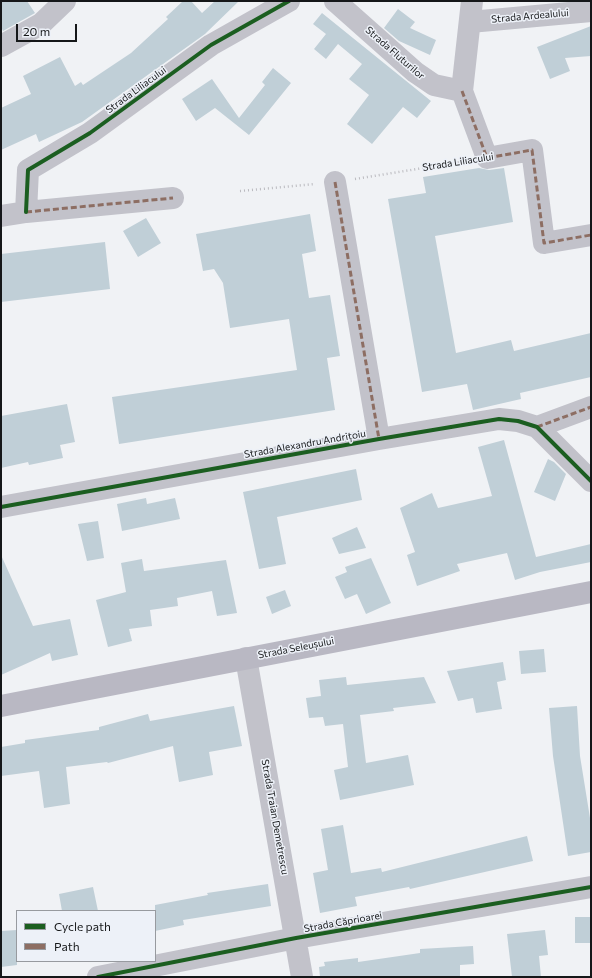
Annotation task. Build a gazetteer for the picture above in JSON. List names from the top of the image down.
{
  "streets": {
    "main road": ["Strada Seleușului"],
    "street": [
      "Strada Ardealului",
      "Strada Fluturilor",
      "Strada Liliacului",
      "Strada Alexandru Andrițoiu",
      "Strada Traian Demetrescu",
      "Strada Căprioarei"
    ]
  },
  "crossings": [
    ["Strada Seleușului", "Strada Traian Demetrescu"],
    ["Strada Traian Demetrescu", "Strada Căprioarei"]
  ],
  "legend": ["Cycle path", "Path"],
  "scale_bar": "20 m"
}
